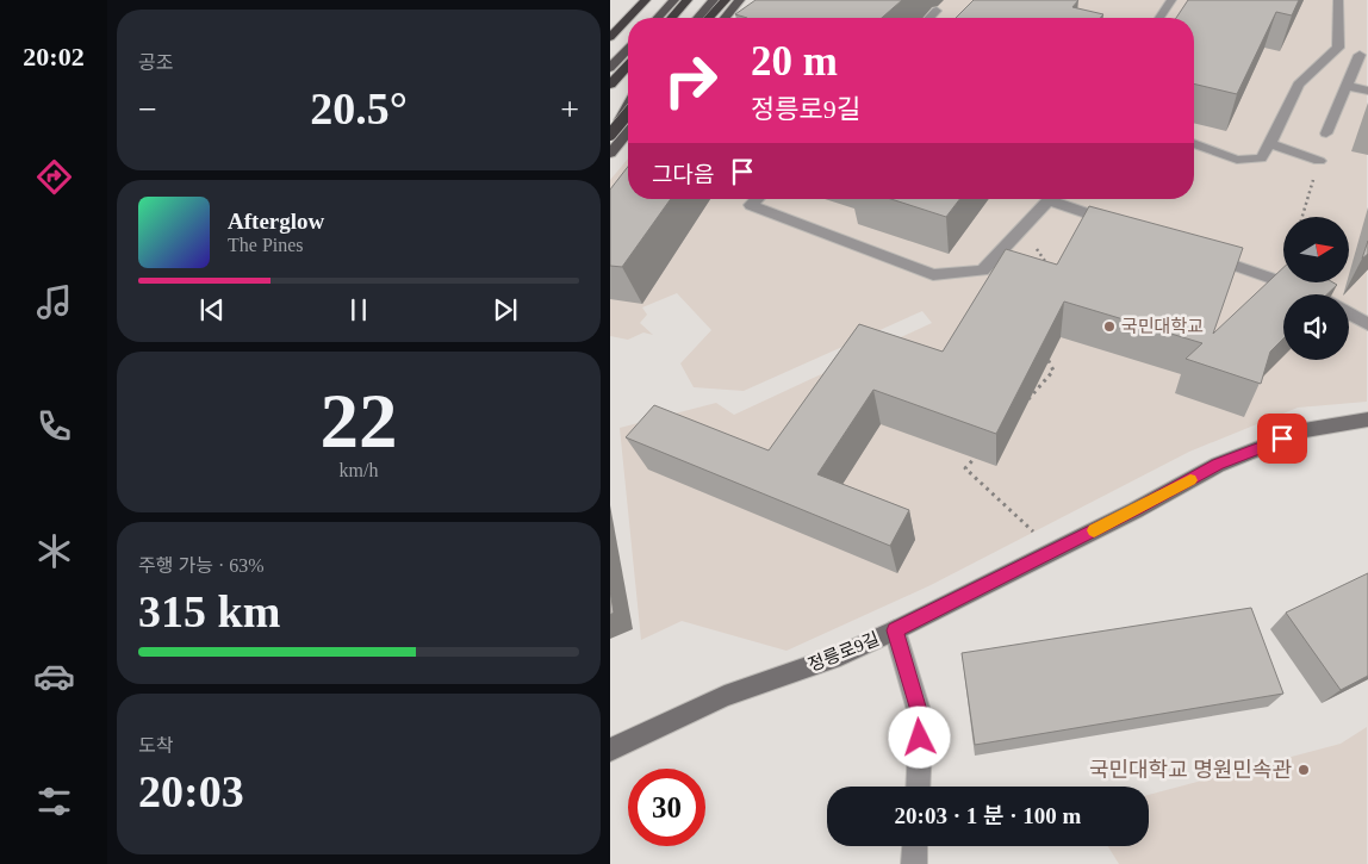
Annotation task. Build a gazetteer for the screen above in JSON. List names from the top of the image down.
{
  "streets": {
    "street": ["정릉로9길"]
  },
  "places": ["국민대학교", "국민대학교 명원민속관"],
  "north": "right",
  "page": {
    "tabs": "20:02",
    "tile": [
      "공조",
      ["22", "km/h"],
      ["주행 가능 · 63%", "315 km"],
      ["도착", "20:03"]
    ],
    "turn": ["20 m", "정릉로9길"],
    "heat": ["−", "20.5°", "+"],
    "then": "그다음",
    "song": ["Afterglow", "The Pines"],
    "limit": "30",
    "trip": "20:03 · 1 분 · 100 m"
  }
}
